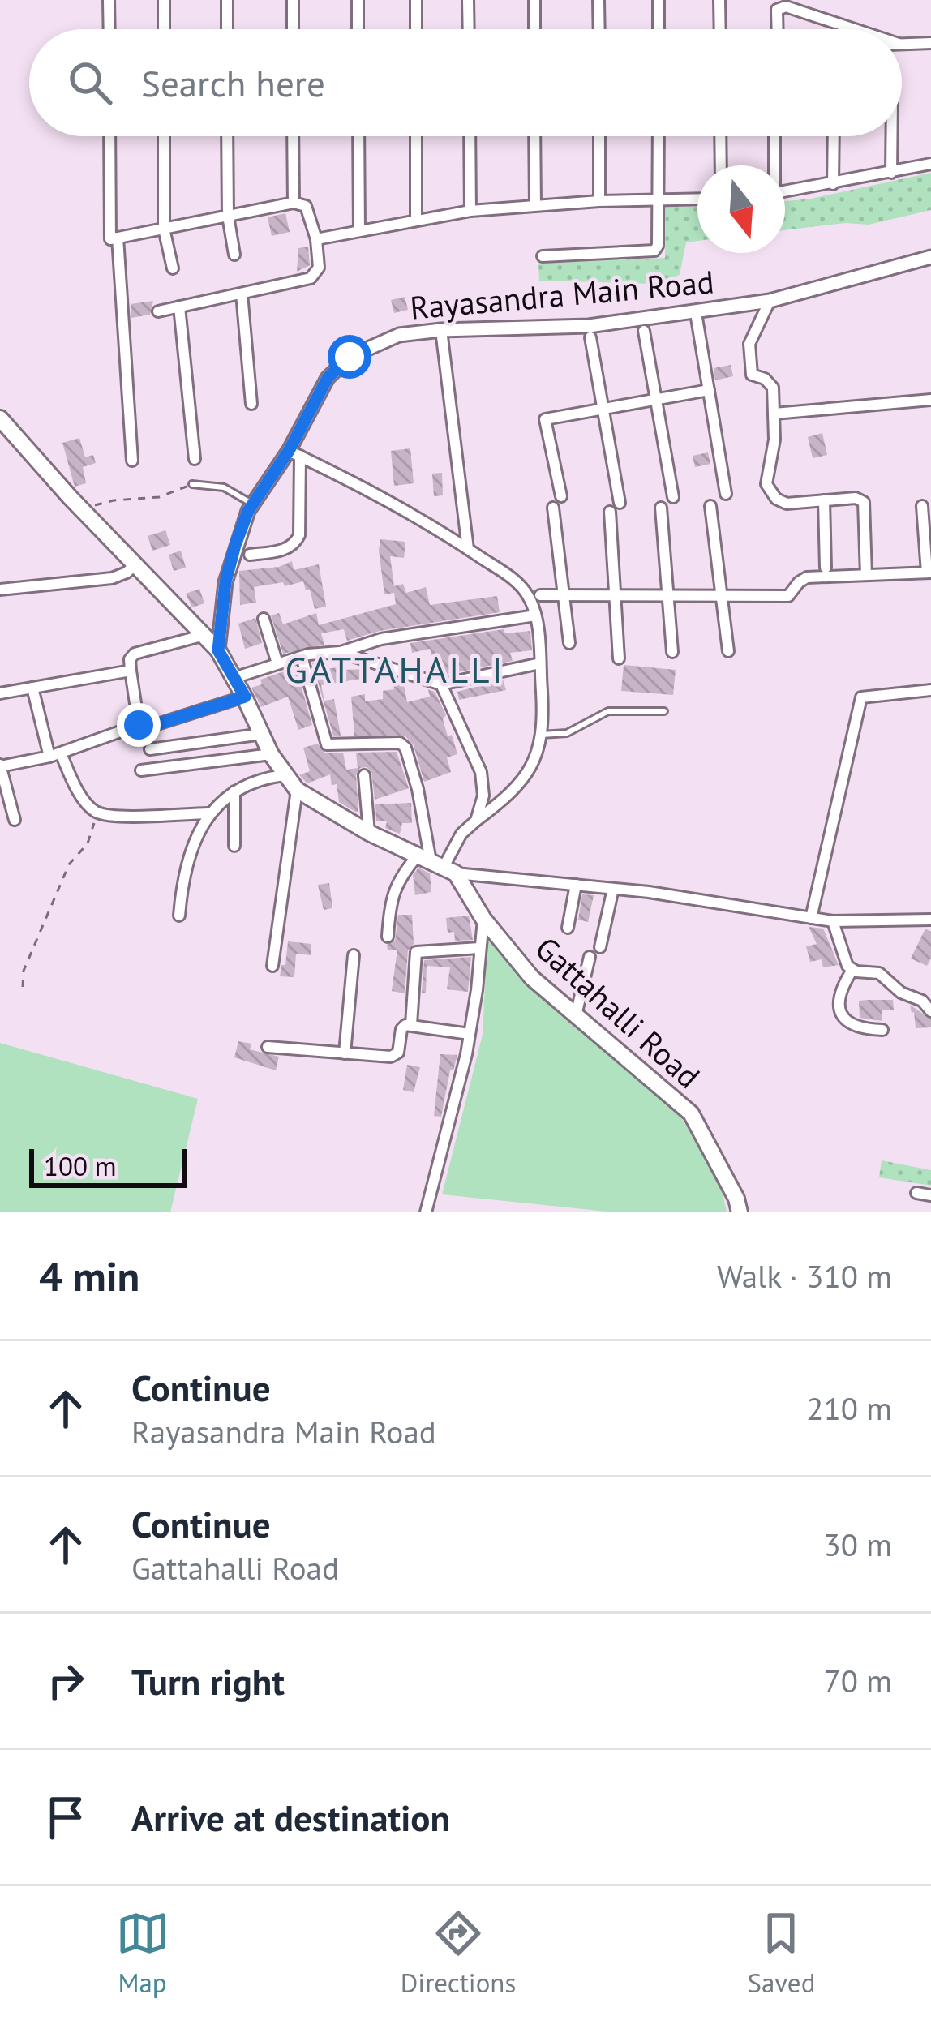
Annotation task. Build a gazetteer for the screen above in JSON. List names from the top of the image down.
{
  "streets": {
    "main road": ["Gattahalli Road"],
    "street": ["Rayasandra Main Road"]
  },
  "districts": ["GATTAHALLI"],
  "scale_bar": "100 m",
  "north": "bottom",
  "page": {
    "search": "Search here",
    "scale": "100 m",
    "heading": ["4 min", "Walk · 310 m"],
    "list": [
      ["Continue", "Rayasandra Main Road", "210 m"],
      ["Continue", "Gattahalli Road", "30 m"],
      ["Turn right", "70 m"],
      "Arrive at destination"
    ],
    "nav": ["Map", "Directions", "Saved"]
  }
}
